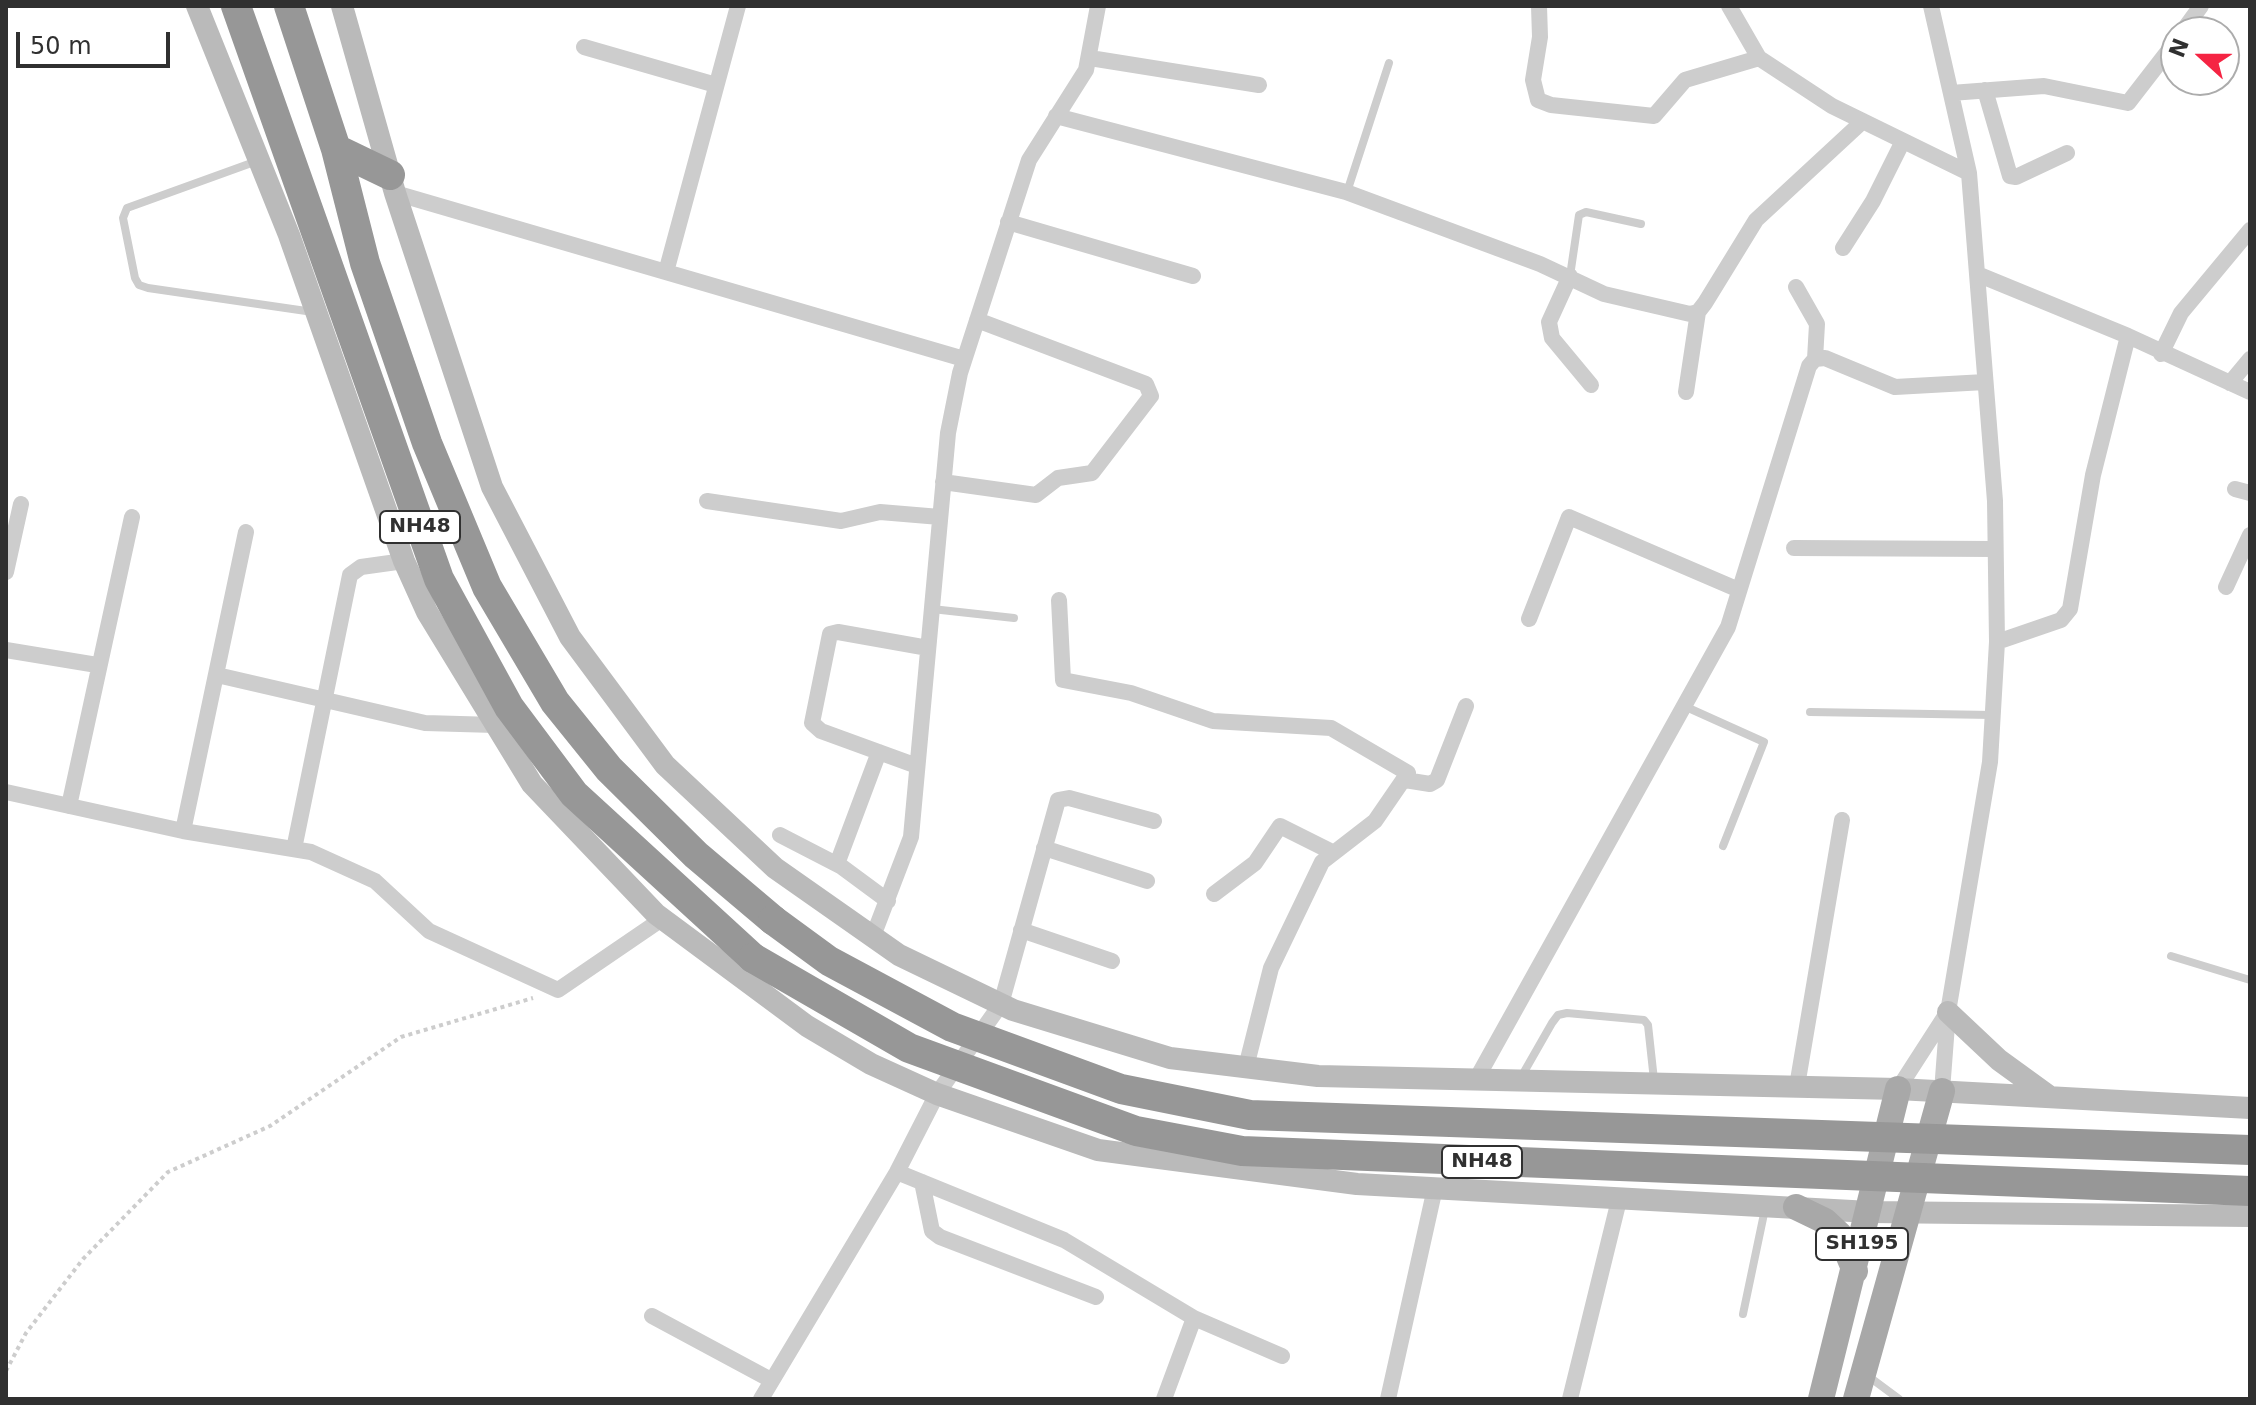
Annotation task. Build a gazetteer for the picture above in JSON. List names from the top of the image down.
{
  "streets": {
    "highway": ["NH48"],
    "main road": ["SH195"]
  },
  "scale_bar": "50 m",
  "north": "left"
}
